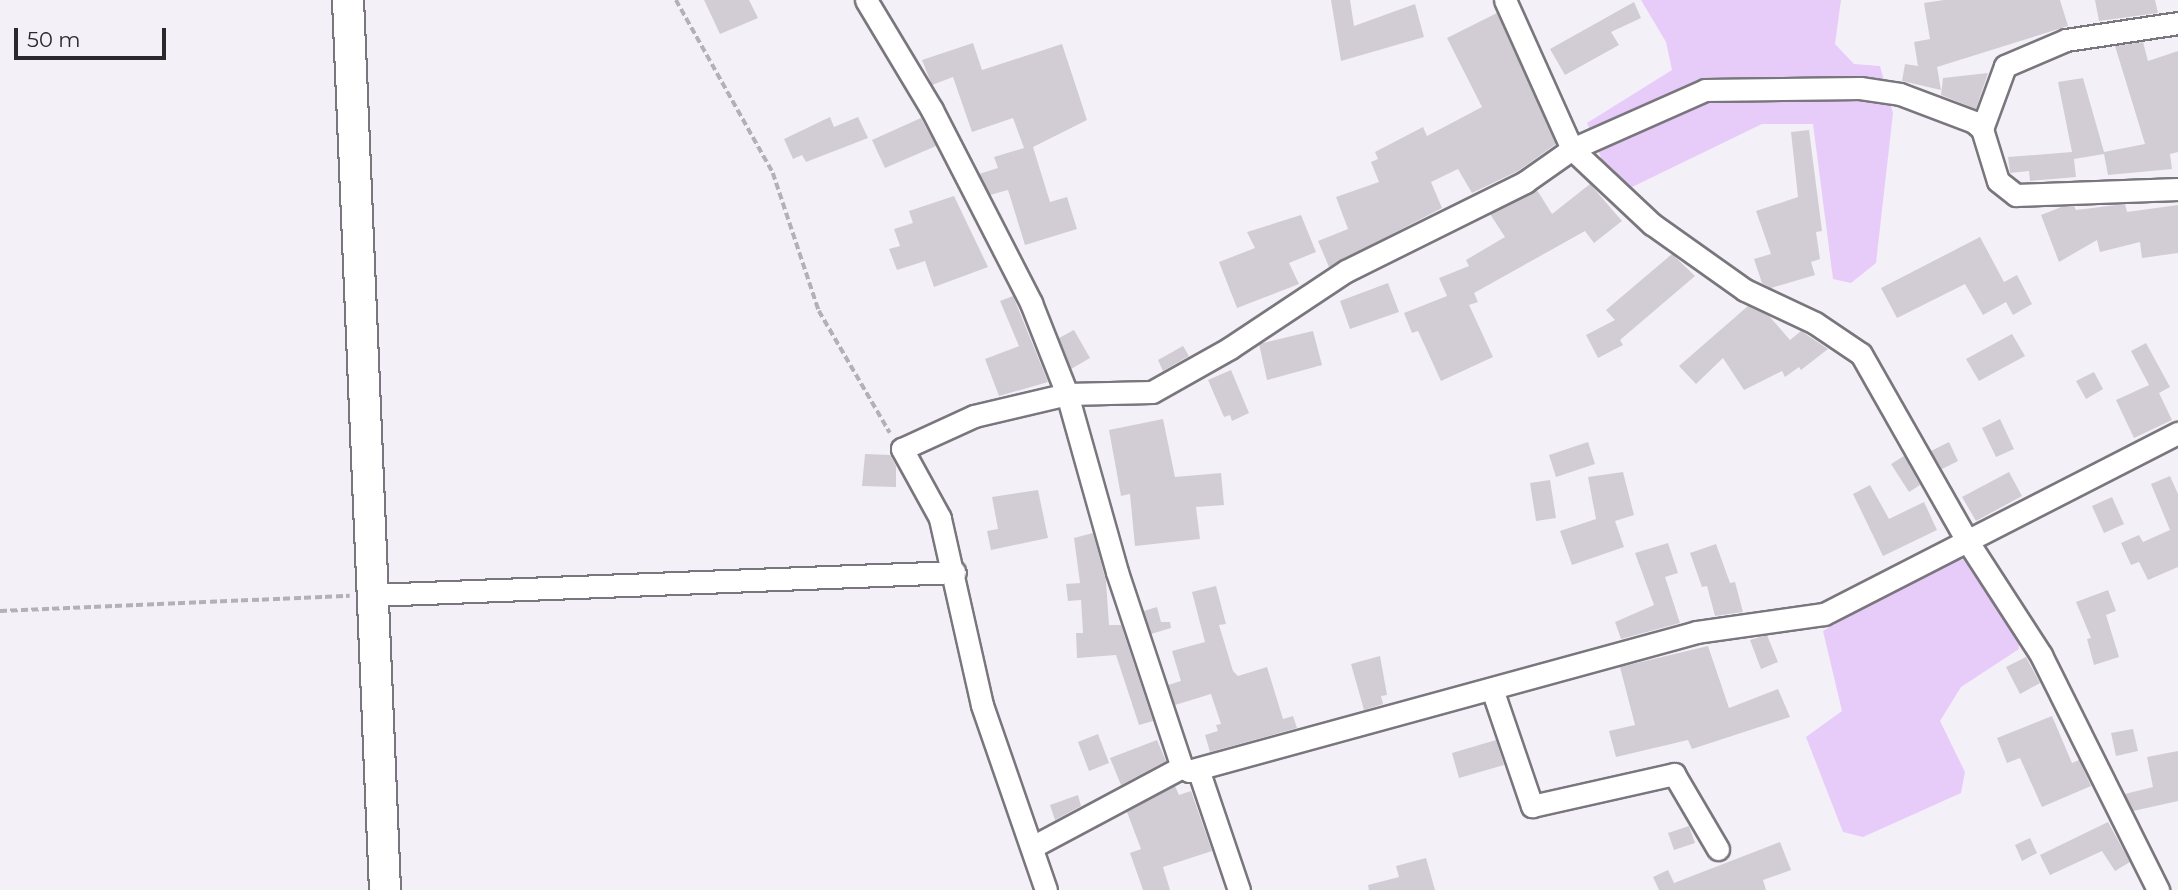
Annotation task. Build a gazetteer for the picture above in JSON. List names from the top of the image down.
{
  "scale_bar": "50 m"
}
